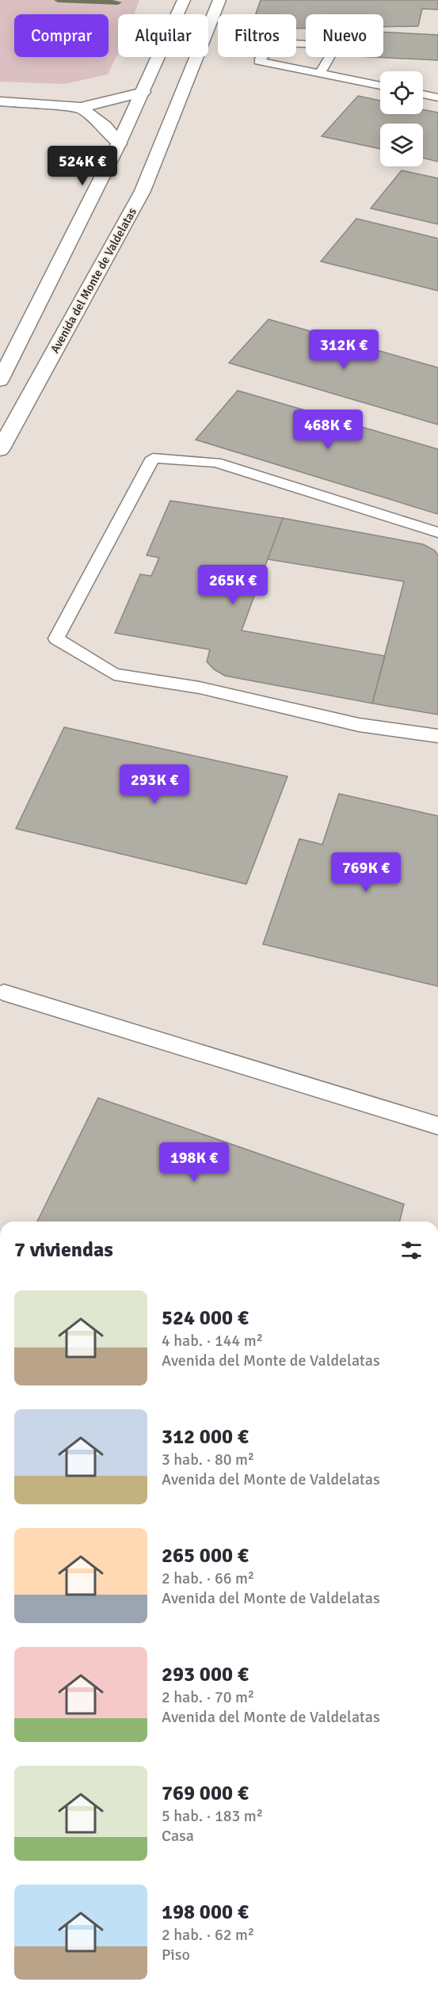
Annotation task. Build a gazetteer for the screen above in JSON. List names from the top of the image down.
{
  "streets": {
    "street": ["Avenida del Monte de Valdelatas"]
  },
  "page": {
    "chip": [
      "Comprar",
      "Alquilar",
      "Filtros",
      "Nuevo"
    ],
    "price": [
      "524K €",
      "312K €",
      "468K €",
      "265K €",
      "293K €",
      "769K €",
      "198K €"
    ],
    "heading": "7 viviendas",
    "list": [
      {
        "name": "524 000 €",
        "note": "4 hab. · 144 m² · Avenida del Monte de Valdelatas"
      },
      {
        "name": "312 000 €",
        "note": "3 hab. · 80 m² · Avenida del Monte de Valdelatas"
      },
      {
        "name": "265 000 €",
        "note": "2 hab. · 66 m² · Avenida del Monte de Valdelatas"
      },
      {
        "name": "293 000 €",
        "note": "2 hab. · 70 m² · Avenida del Monte de Valdelatas"
      },
      {
        "name": "769 000 €",
        "note": "5 hab. · 183 m² · Casa"
      },
      {
        "name": "198 000 €",
        "note": "2 hab. · 62 m² · Piso"
      }
    ]
  }
}
